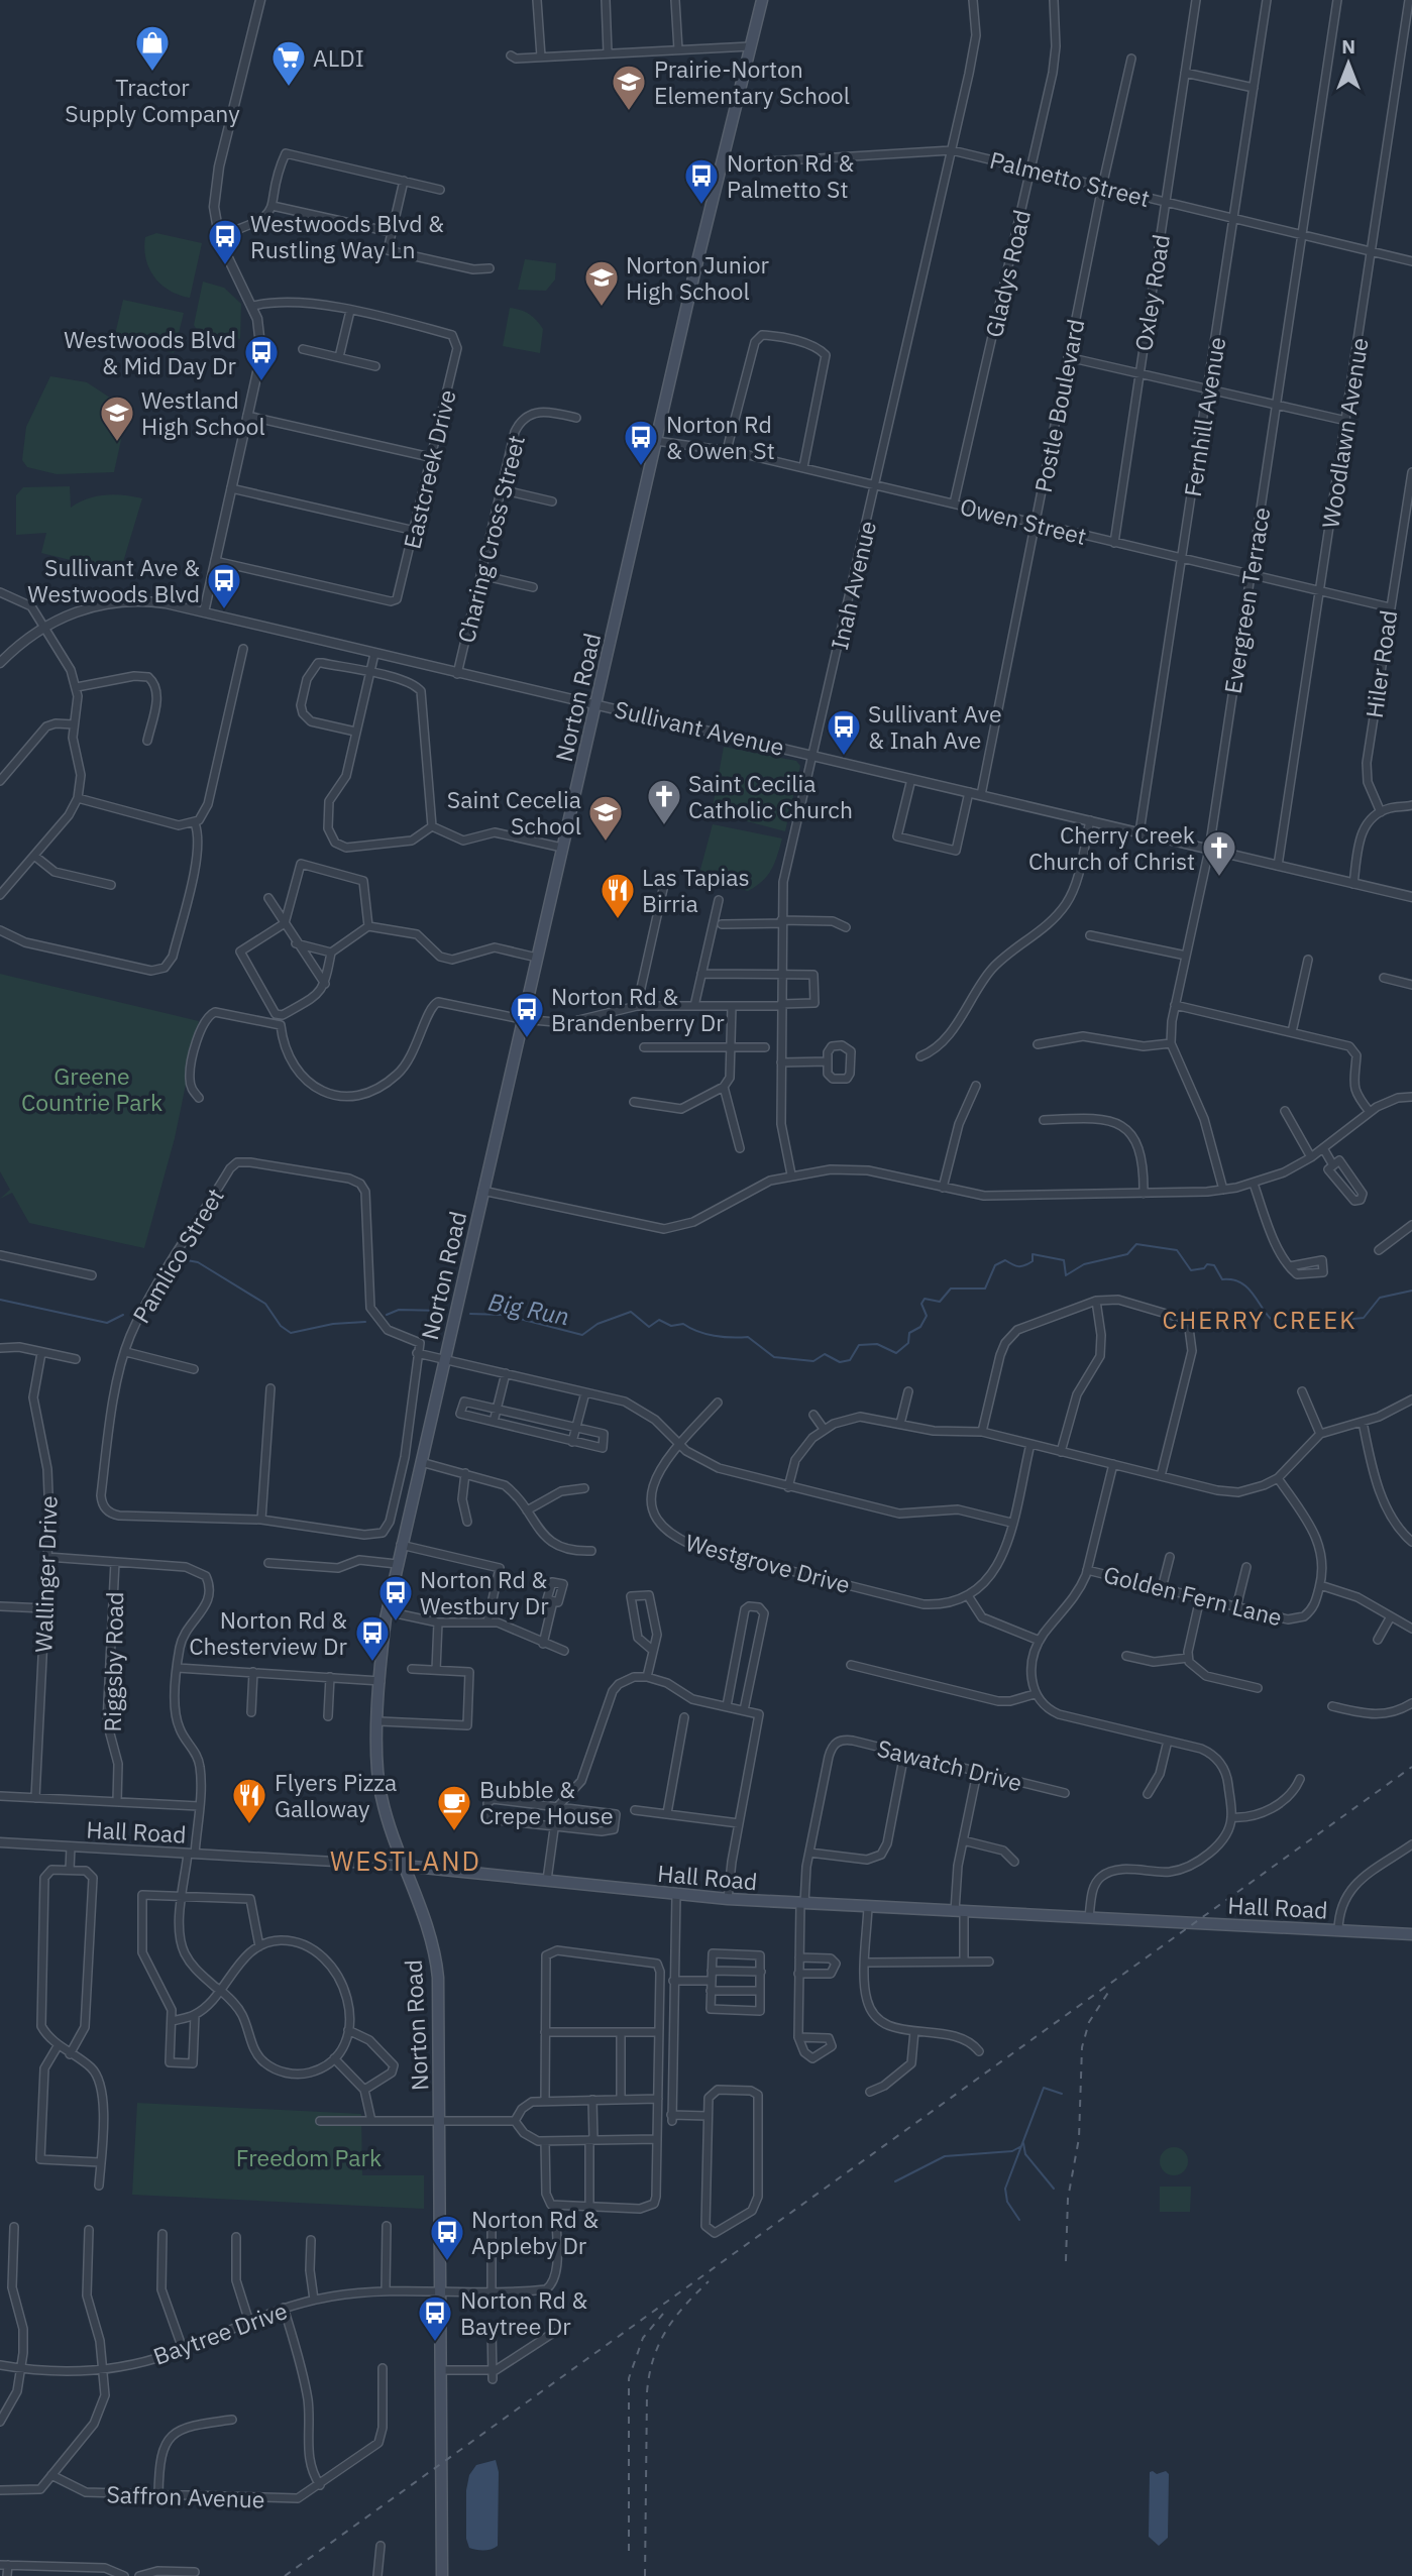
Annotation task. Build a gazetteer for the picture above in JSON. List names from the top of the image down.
{
  "streets": {
    "main road": ["Norton Road", "Hall Road"],
    "street": [
      "Palmetto Street",
      "Gladys Road",
      "Oxley Road",
      "Postle Boulevard",
      "Fernhill Avenue",
      "Woodlawn Avenue",
      "Eastcreek Drive",
      "Owen Street",
      "Charing Cross Street",
      "Inah Avenue",
      "Evergreen Terrace",
      "Hiler Road",
      "Sullivant Avenue",
      "Pamlico Street",
      "Westgrove Drive",
      "Wallinger Drive",
      "Golden Fern Lane",
      "Riggsby Road",
      "Sawatch Drive",
      "Baytree Drive",
      "Saffron Avenue"
    ]
  },
  "crossings": [
    ["Palmetto Street", "Gladys Road"],
    ["Palmetto Street", "Oxley Road"],
    ["Palmetto Street", "Postle Boulevard"],
    ["Palmetto Street", "Fernhill Avenue"],
    ["Palmetto Street", "Woodlawn Avenue"],
    ["Palmetto Street", "Inah Avenue"],
    ["Palmetto Street", "Evergreen Terrace"],
    ["Palmetto Street", "Norton Road"],
    ["Gladys Road", "Owen Street"],
    ["Oxley Road", "Owen Street"],
    ["Postle Boulevard", "Owen Street"],
    ["Postle Boulevard", "Sullivant Avenue"],
    ["Fernhill Avenue", "Owen Street"],
    ["Fernhill Avenue", "Sullivant Avenue"],
    ["Woodlawn Avenue", "Owen Street"],
    ["Woodlawn Avenue", "Sullivant Avenue"],
    ["Owen Street", "Inah Avenue"],
    ["Owen Street", "Evergreen Terrace"],
    ["Owen Street", "Hiler Road"],
    ["Owen Street", "Norton Road"],
    ["Charing Cross Street", "Sullivant Avenue"],
    ["Inah Avenue", "Sullivant Avenue"],
    ["Evergreen Terrace", "Sullivant Avenue"],
    ["Norton Road", "Sullivant Avenue"],
    ["Norton Road", "Hall Road"],
    ["Norton Road", "Baytree Drive"]
  ],
  "districts": ["CHERRY CREEK", "WESTLAND"],
  "water": ["Big Run"],
  "parks": ["Greene Countrie Park", "Freedom Park"],
  "places": {
    "shop": ["Tractor Supply Company"],
    "supermarket": ["ALDI"],
    "school or university": [
      "Prairie-Norton Elementary School",
      "Norton Junior High School",
      "Westland High School",
      "Saint Cecelia School"
    ],
    "bus stop": [
      "Norton Rd & Palmetto St",
      "Westwoods Blvd & Rustling Way Ln",
      "Westwoods Blvd & Mid Day Dr",
      "Norton Rd & Owen St",
      "Sullivant Ave & Westwoods Blvd",
      "Sullivant Ave & Inah Ave",
      "Norton Rd & Brandenberry Dr",
      "Norton Rd & Westbury Dr",
      "Norton Rd & Chesterview Dr",
      "Norton Rd & Appleby Dr",
      "Norton Rd & Baytree Dr"
    ],
    "church": ["Saint Cecilia Catholic Church", "Cherry Creek Church of Christ"],
    "restaurant": ["Las Tapias Birria", "Flyers Pizza Galloway"],
    "cafe": ["Bubble & Crepe House"]
  },
  "north": "top"
}
